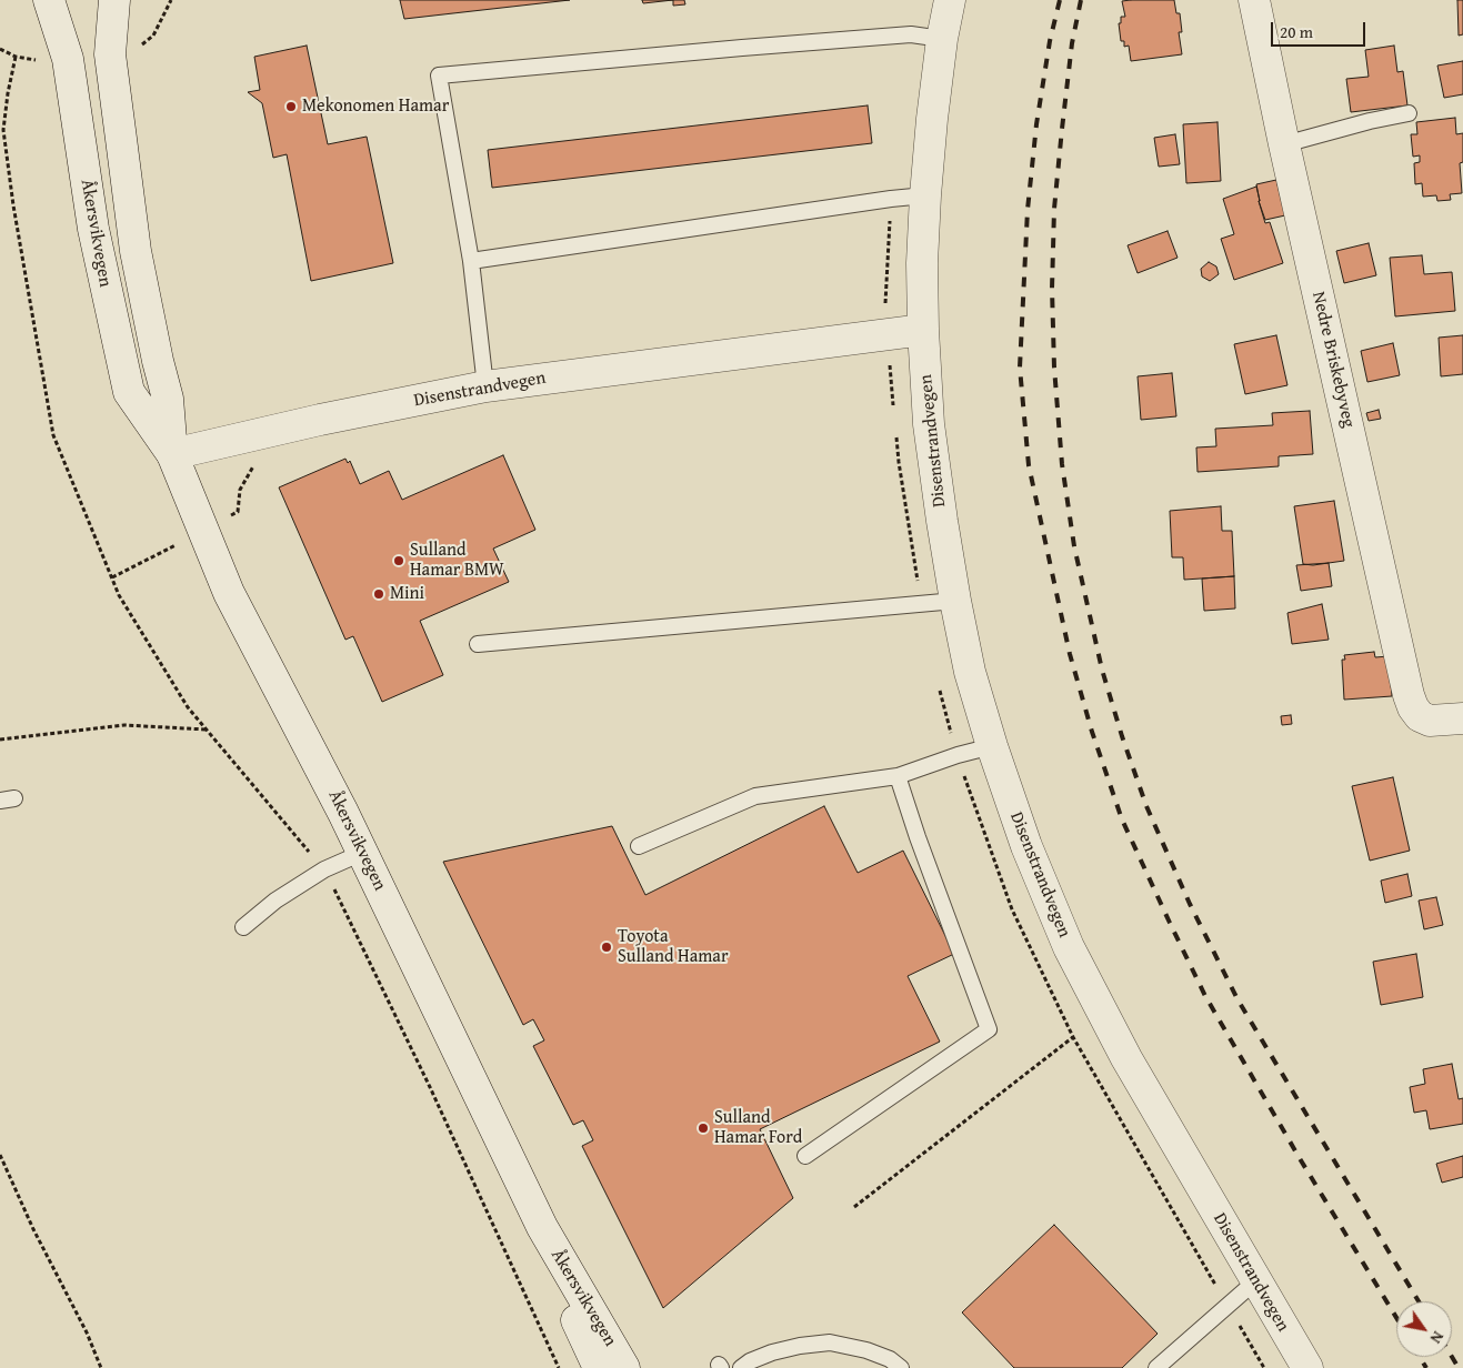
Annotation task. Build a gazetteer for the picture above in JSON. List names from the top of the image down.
{
  "streets": {
    "street": ["Åkersvikvegen", "Nedre Briskebyveg", "Disenstrandvegen"]
  },
  "crossings": [
    ["Åkersvikvegen", "Disenstrandvegen"]
  ],
  "places": [
    "Mekonomen Hamar",
    "Sulland Hamar BMW",
    "Mini",
    "Toyota Sulland Hamar",
    "Sulland Hamar Ford"
  ],
  "scale_bar": "20 m",
  "north": "bottom right"
}
